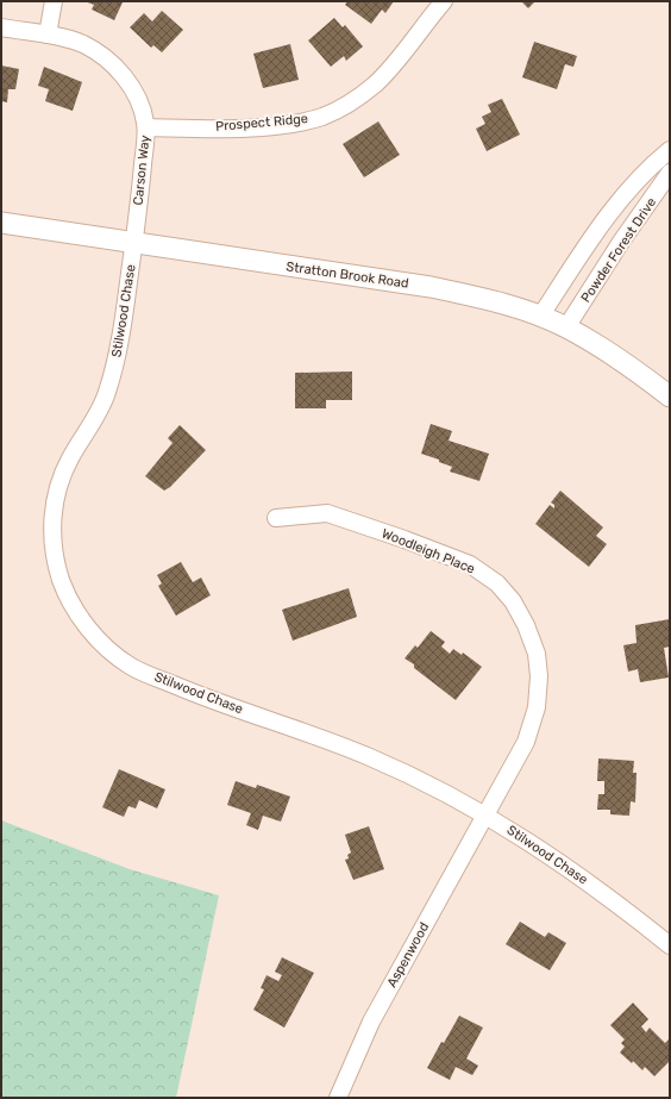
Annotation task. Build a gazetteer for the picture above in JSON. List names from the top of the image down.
{
  "streets": {
    "street": [
      "Prospect Ridge",
      "Carson Way",
      "Powder Forest Drive",
      "Stratton Brook Road",
      "Stilwood Chase",
      "Woodleigh Place",
      "Aspenwood"
    ]
  },
  "crossings": [
    ["Prospect Ridge", "Carson Way"],
    ["Carson Way", "Stratton Brook Road"],
    ["Carson Way", "Stilwood Chase"],
    ["Powder Forest Drive", "Stratton Brook Road"],
    ["Stratton Brook Road", "Stilwood Chase"],
    ["Stilwood Chase", "Woodleigh Place"],
    ["Stilwood Chase", "Aspenwood"],
    ["Woodleigh Place", "Aspenwood"]
  ]
}
